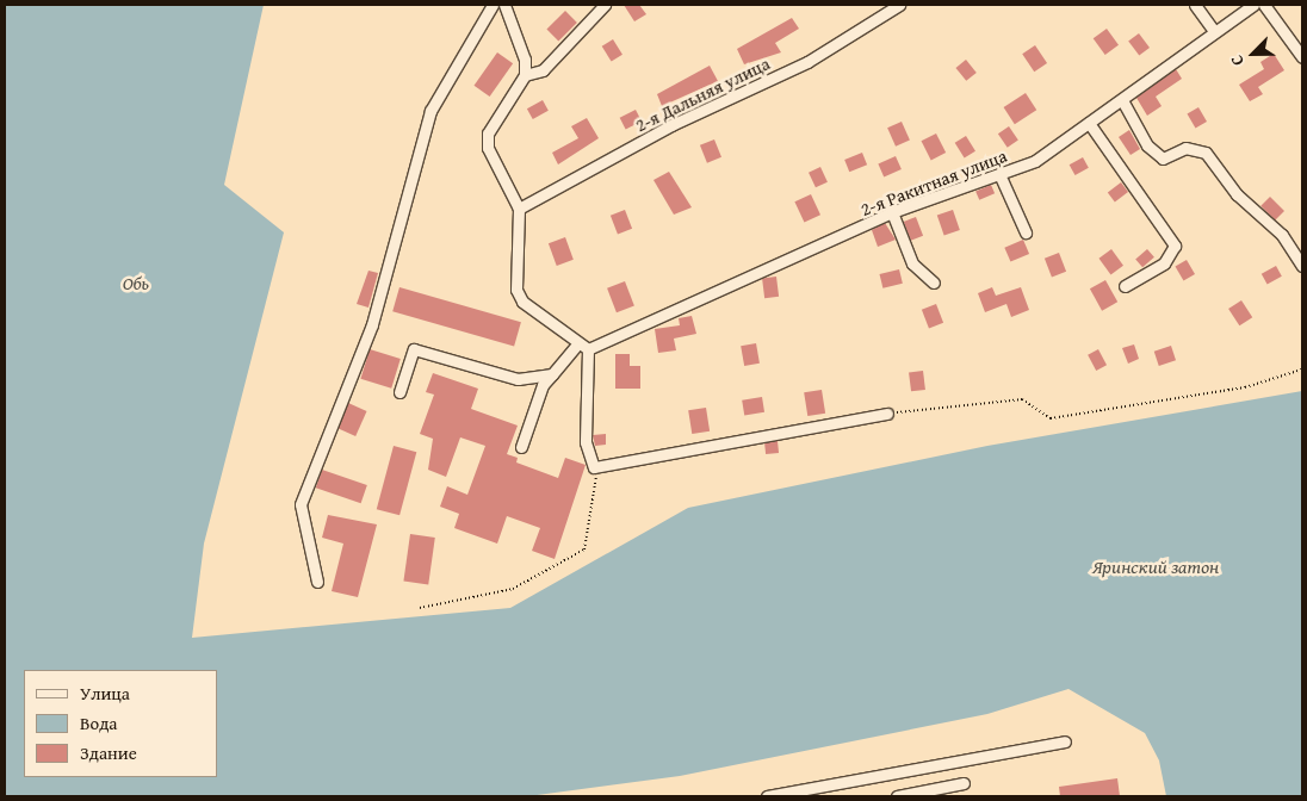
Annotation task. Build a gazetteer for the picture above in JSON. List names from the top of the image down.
{
  "streets": {
    "street": ["2-я Дальняя улица", "2-я Ракитная улица"]
  },
  "water": ["Обь", "Яринский затон"],
  "legend": ["Улица", "Вода", "Здание"],
  "north": "bottom left"
}
